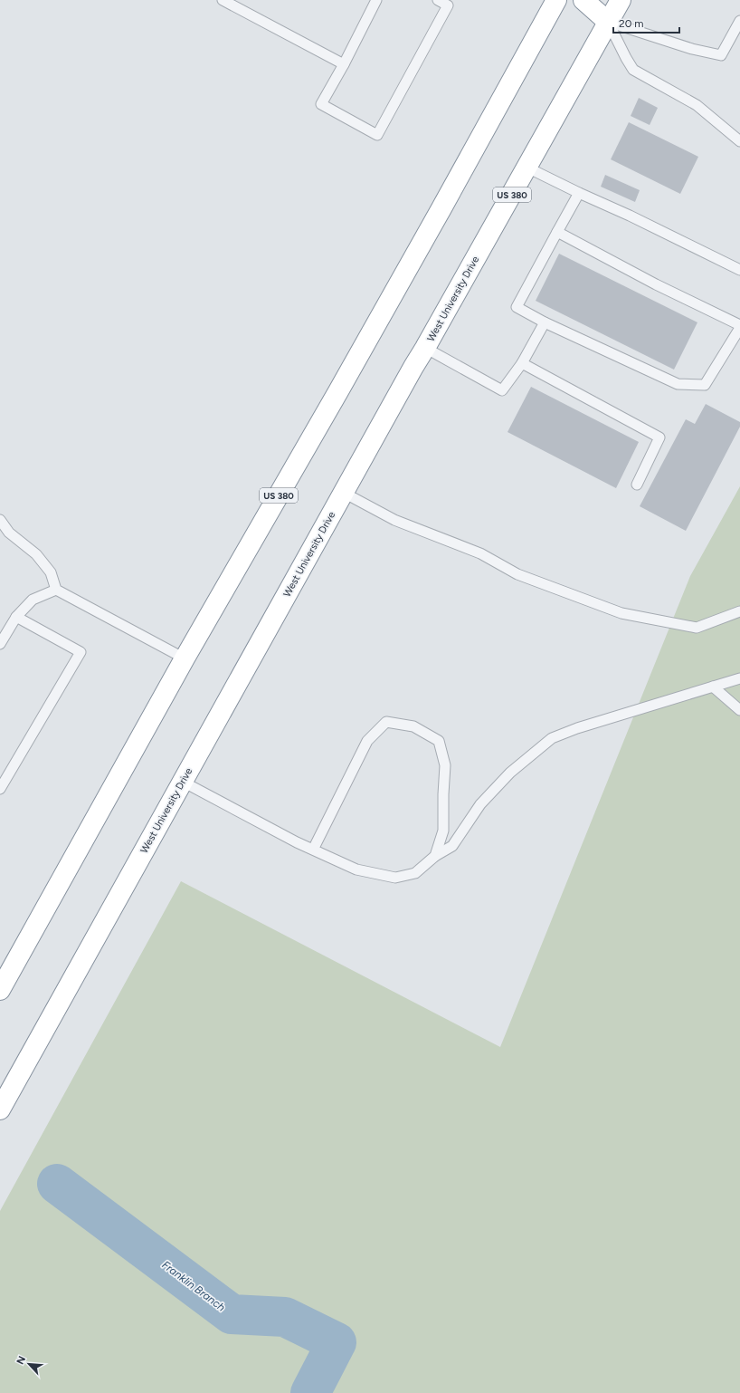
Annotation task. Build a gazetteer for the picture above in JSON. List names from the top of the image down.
{
  "streets": {
    "highway": ["US 380", "West University Drive"]
  },
  "water": ["Franklin Branch"],
  "scale_bar": "20 m",
  "north": "top left"
}
